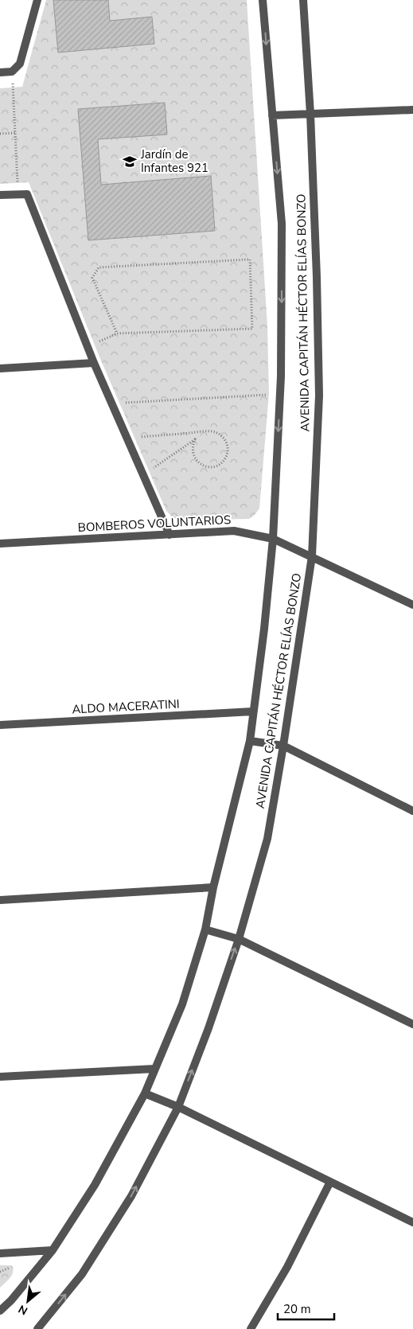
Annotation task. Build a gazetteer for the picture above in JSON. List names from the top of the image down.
{
  "streets": {
    "street": ["AVENIDA CAPITÁN HÉCTOR ELÍAS BONZO", "BOMBEROS VOLUNTARIOS", "ALDO MACERATINI"]
  },
  "crossings": [
    ["AVENIDA CAPITÁN HÉCTOR ELÍAS BONZO", "BOMBEROS VOLUNTARIOS"],
    ["AVENIDA CAPITÁN HÉCTOR ELÍAS BONZO", "ALDO MACERATINI"]
  ],
  "places": {
    "school or university": ["Jardín de Infantes 921"]
  },
  "scale_bar": "20 m",
  "north": "bottom left"
}
